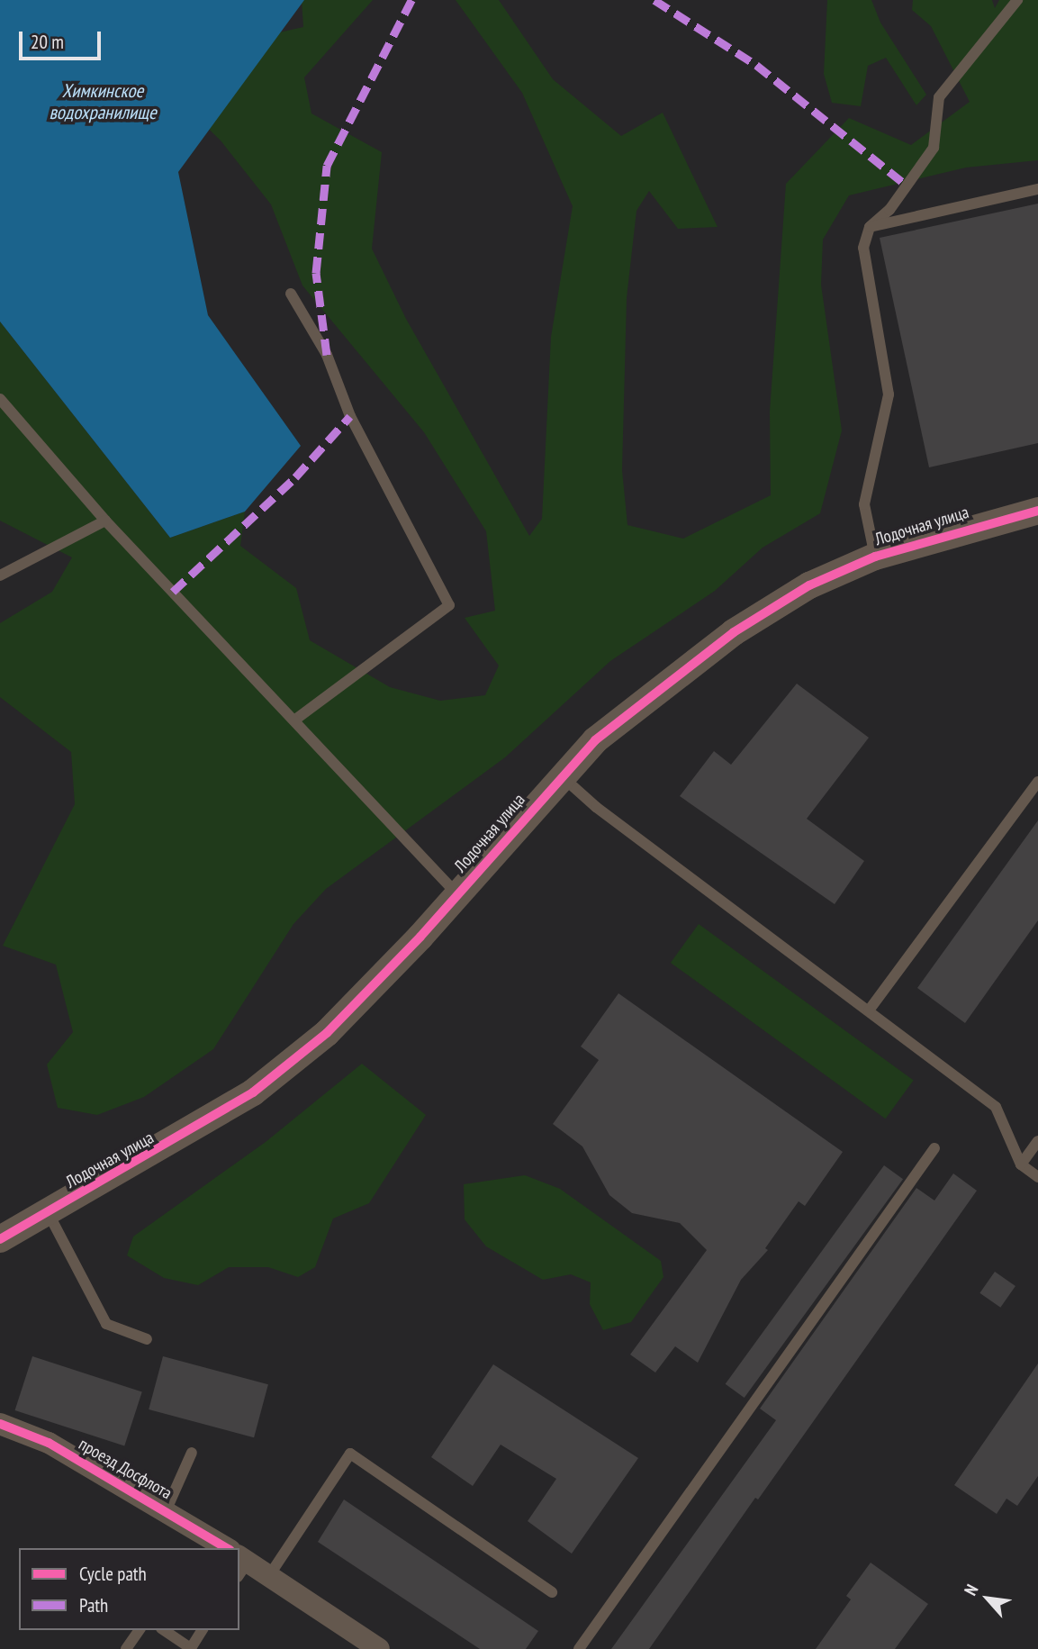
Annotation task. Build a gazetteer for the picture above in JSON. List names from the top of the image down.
{
  "streets": {
    "street": ["Лодочная улица", "проезд Досфлота"]
  },
  "water": ["Химкинское водохранилище"],
  "legend": ["Cycle path", "Path"],
  "scale_bar": "20 m",
  "north": "top left"
}
